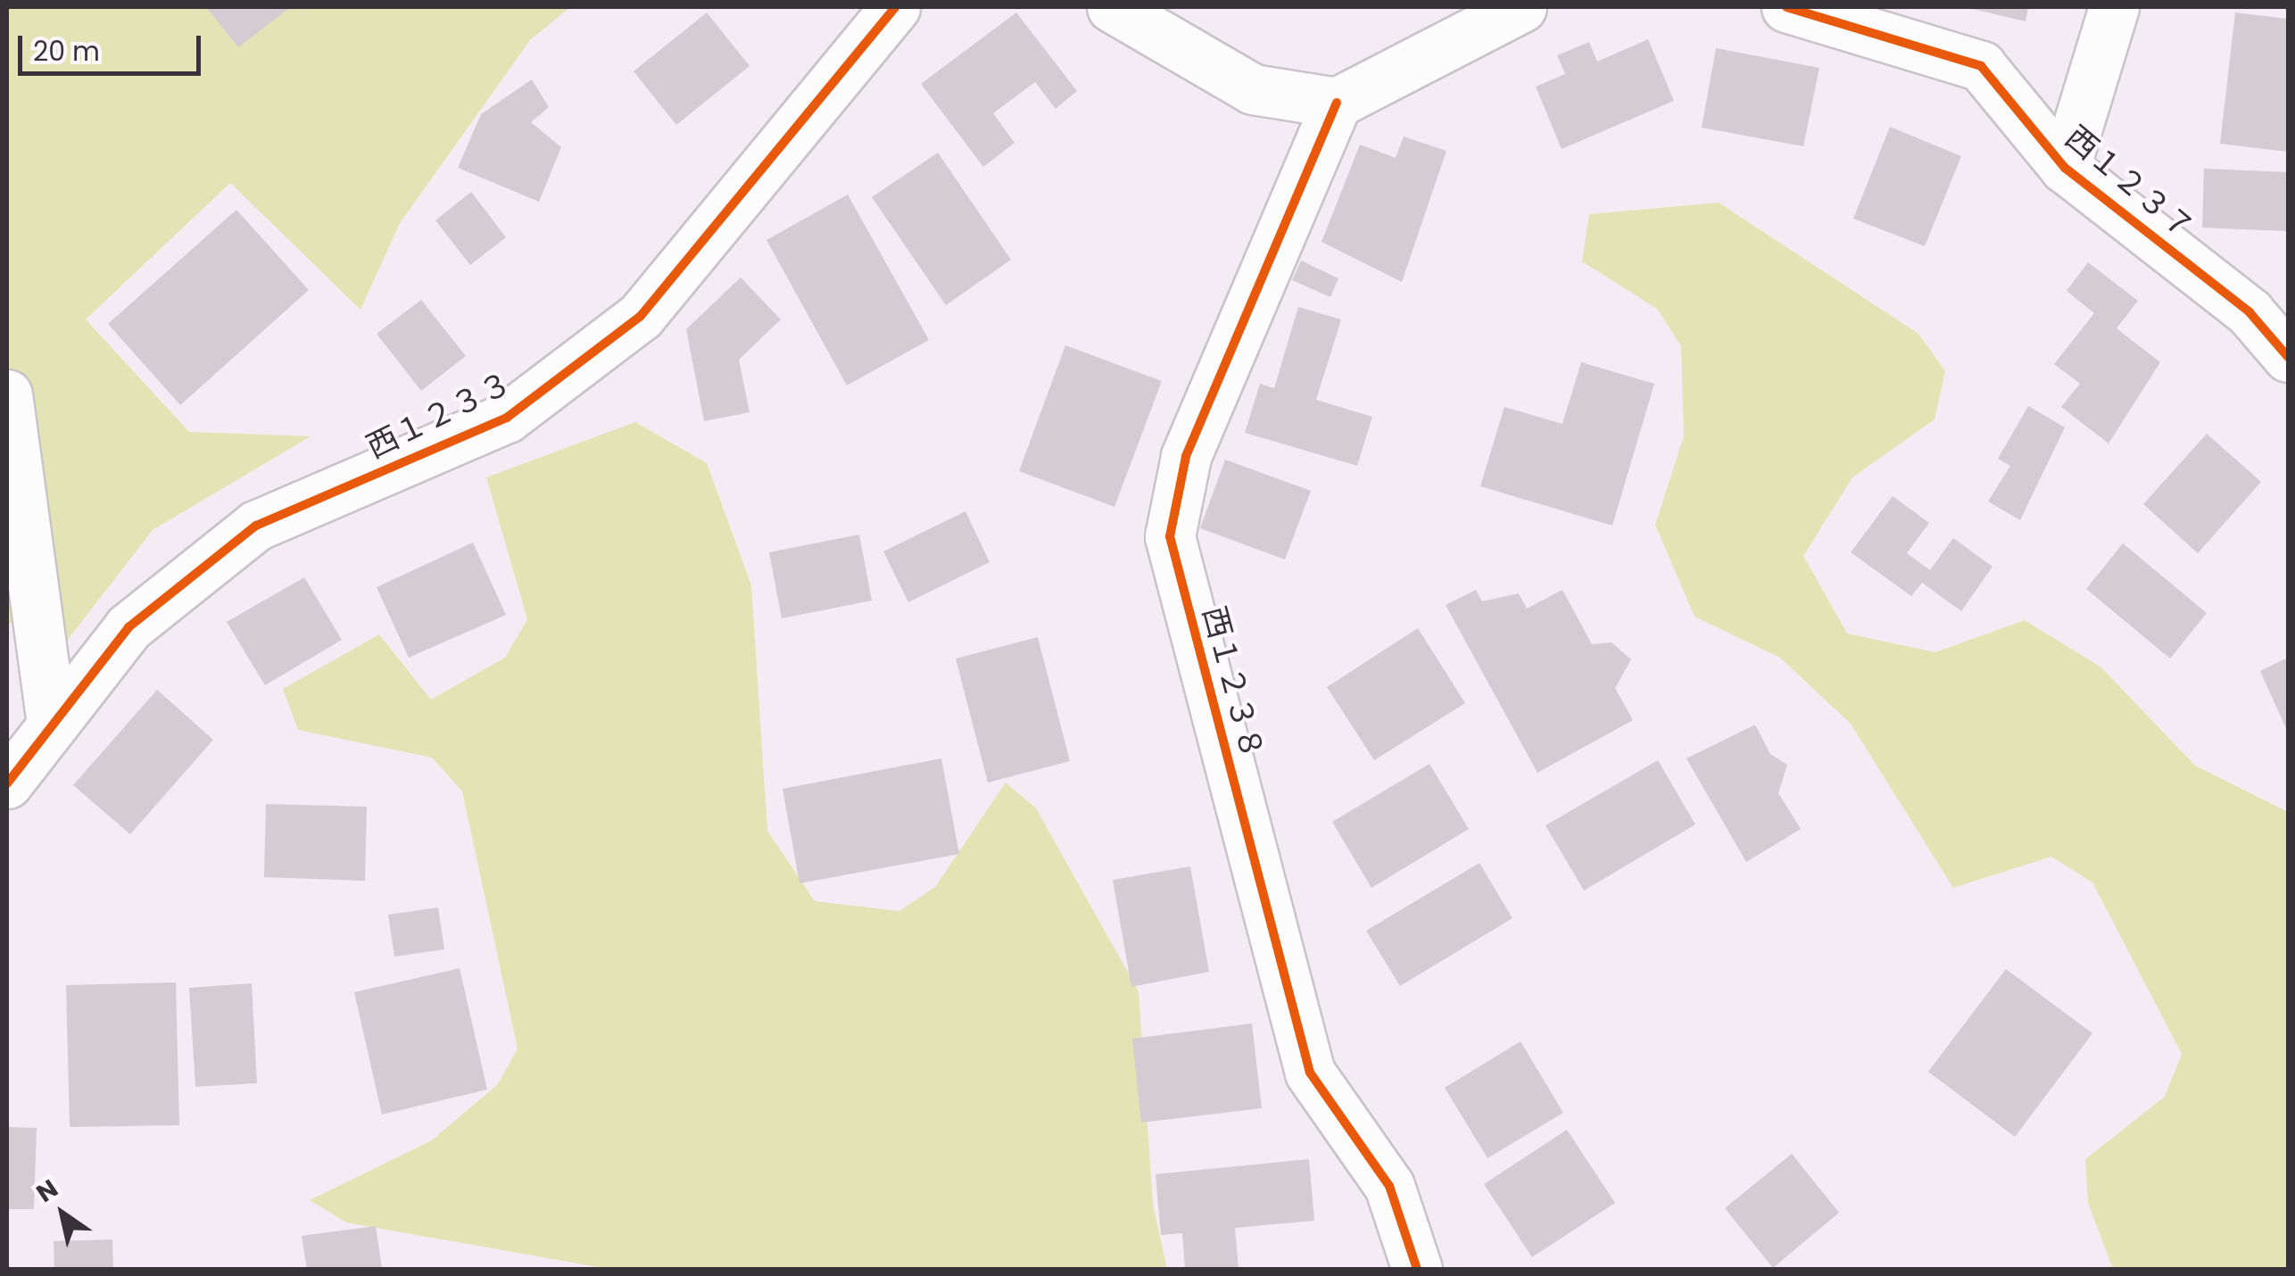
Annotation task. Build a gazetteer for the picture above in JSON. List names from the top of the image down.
{
  "streets": {
    "street": ["西１２３７", "西１２３３", "西１２３８"]
  },
  "scale_bar": "20 m",
  "north": "top left"
}
